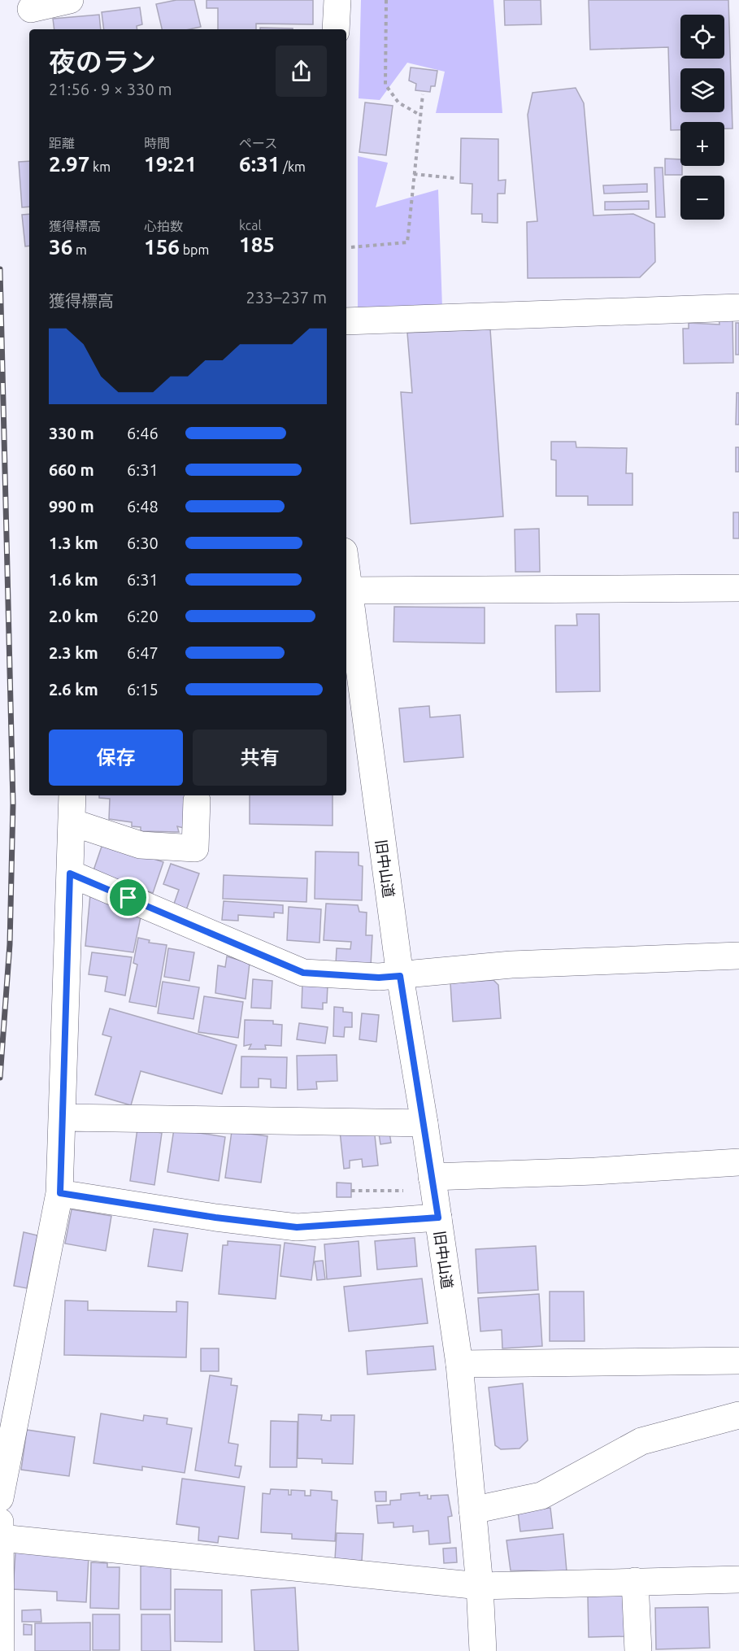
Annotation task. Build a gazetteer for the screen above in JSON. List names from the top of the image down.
{
  "streets": {
    "street": ["旧中山道"]
  },
  "page": {
    "map_buttons": ["+", "−"],
    "heading": ["夜のラン", "21:56 · 9 × 330 m"],
    "stats": [
      ["距離", "2.97 km"],
      ["時間", "19:21"],
      ["ペース", "6:31 /km"],
      ["獲得標高", "36 m"],
      ["心拍数", "156 bpm"],
      ["kcal", "185"]
    ],
    "chart": ["獲得標高", "233–237 m"],
    "list": [
      {
        "name": "330 m",
        "note": "6:46"
      },
      {
        "name": "660 m",
        "note": "6:31"
      },
      {
        "name": "990 m",
        "note": "6:48"
      },
      {
        "name": "1.3 km",
        "note": "6:30"
      },
      {
        "name": "1.6 km",
        "note": "6:31"
      },
      {
        "name": "2.0 km",
        "note": "6:20"
      },
      {
        "name": "2.3 km",
        "note": "6:47"
      },
      {
        "name": "2.6 km",
        "note": "6:15"
      }
    ],
    "buttons": ["保存", "共有"]
  }
}
